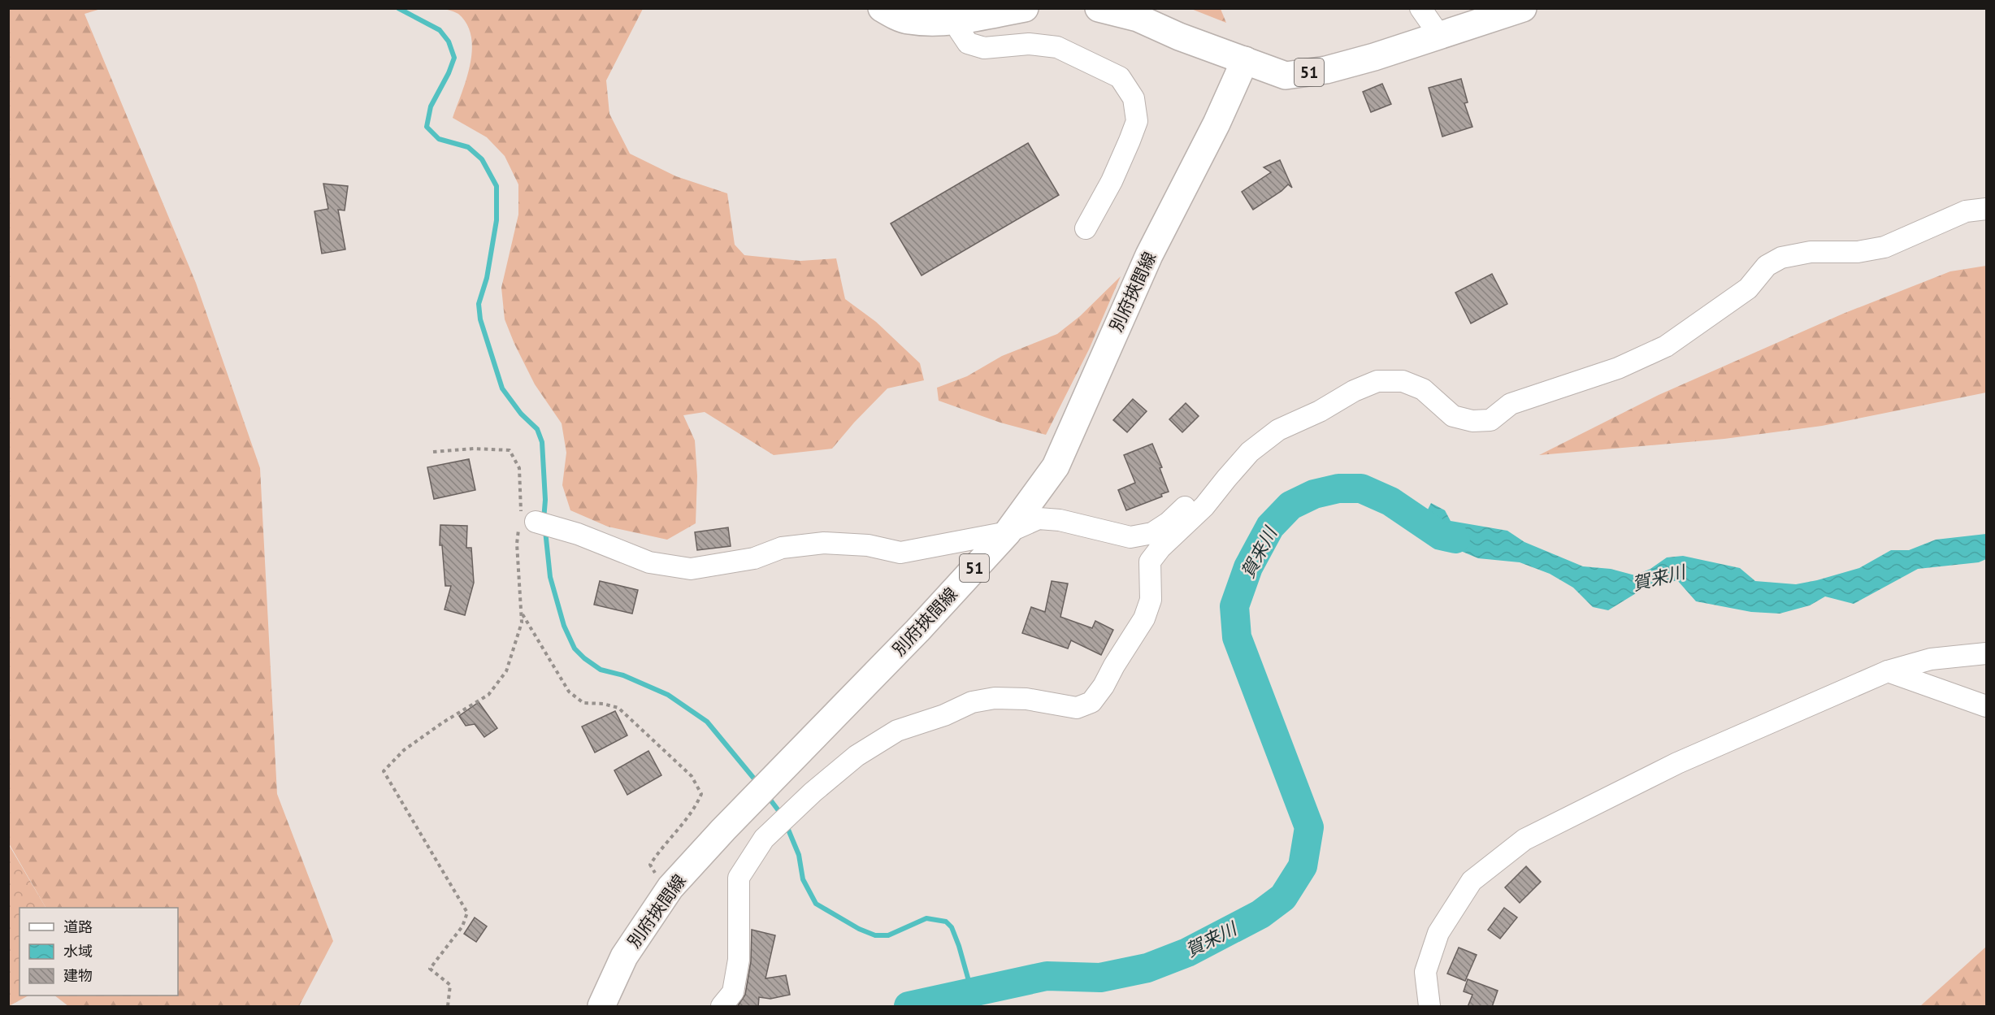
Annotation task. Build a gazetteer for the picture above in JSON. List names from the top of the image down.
{
  "streets": {
    "main road": ["51", "別府挾間線"]
  },
  "crossings": [
    ["51", "別府挾間線"]
  ],
  "water": ["賀来川"],
  "legend": ["道路", "水域", "建物"]
}
